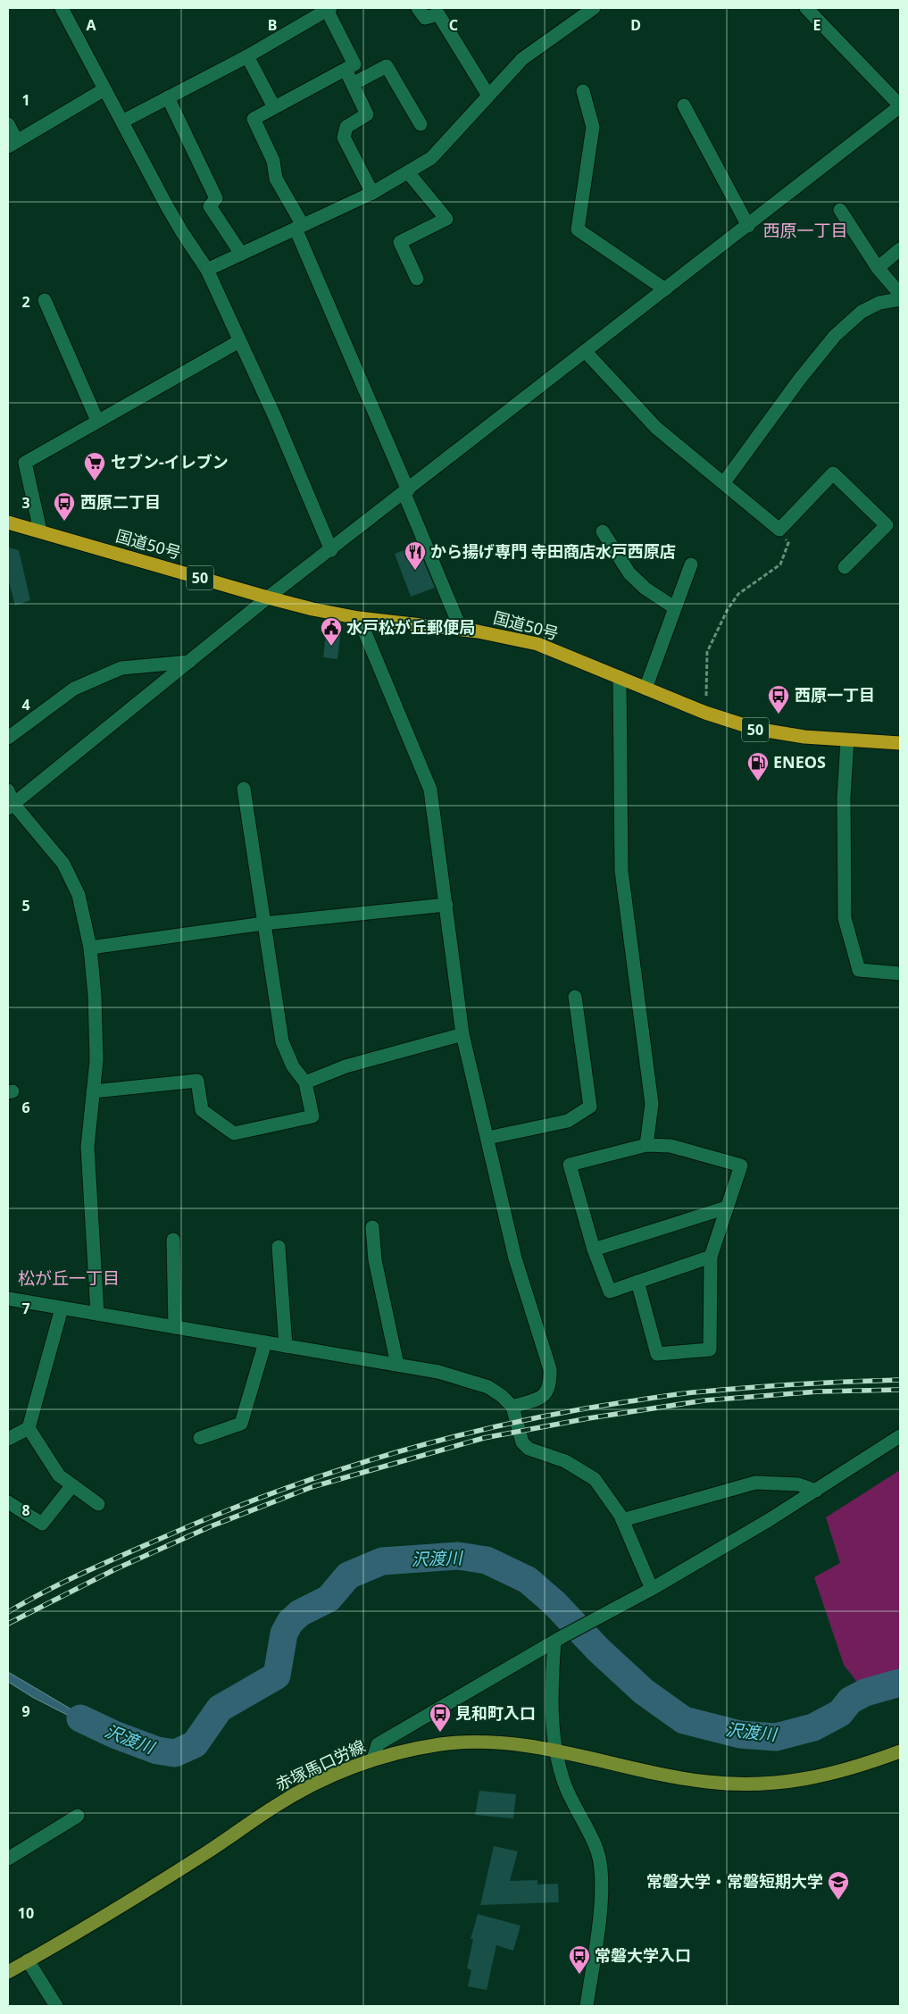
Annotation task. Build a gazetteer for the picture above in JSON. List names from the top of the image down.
{
  "streets": {
    "highway": ["国道50号", "50"],
    "main road": ["赤塚馬口労線"]
  },
  "districts": ["西原一丁目", "松が丘一丁目"],
  "water": ["沢渡川"],
  "places": {
    "supermarket": ["セブン-イレブン"],
    "bus stop": [
      "西原二丁目",
      "西原一丁目",
      "見和町入口",
      "常磐大学入口"
    ],
    "restaurant": ["から揚げ専門 寺田商店水戸西原店"],
    "public building": ["水戸松が丘郵便局"],
    "fuel station": ["ENEOS"],
    "school or university": ["常磐大学・常磐短期大学"]
  },
  "grid": {
    "columns": [
      "A",
      "B",
      "C",
      "D",
      "E"
    ],
    "rows": [
      "1",
      "2",
      "3",
      "4",
      "5",
      "6",
      "7",
      "8",
      "9",
      "10"
    ]
  }
}
